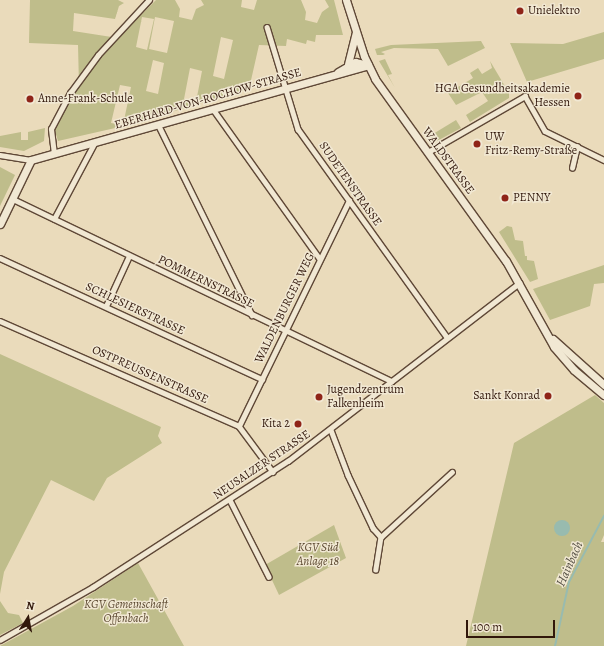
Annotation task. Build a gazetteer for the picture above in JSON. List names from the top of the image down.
{
  "streets": {
    "main road": ["EBERHARD-VON-ROCHOW-STRASSE", "WALDSTRASSE"],
    "street": [
      "SUDETENSTRASSE",
      "POMMERNSTRASSE",
      "WALDENBURGER WEG",
      "SCHLESIERSTRASSE",
      "OSTPREUSSENSTRASSE",
      "NEUSALZER STRASSE"
    ]
  },
  "crossings": [
    ["EBERHARD-VON-ROCHOW-STRASSE", "WALDSTRASSE"],
    ["EBERHARD-VON-ROCHOW-STRASSE", "SUDETENSTRASSE"],
    ["WALDSTRASSE", "NEUSALZER STRASSE"],
    ["SUDETENSTRASSE", "WALDENBURGER WEG"],
    ["SUDETENSTRASSE", "NEUSALZER STRASSE"],
    ["POMMERNSTRASSE", "WALDENBURGER WEG"],
    ["POMMERNSTRASSE", "NEUSALZER STRASSE"],
    ["WALDENBURGER WEG", "SCHLESIERSTRASSE"],
    ["WALDENBURGER WEG", "OSTPREUSSENSTRASSE"],
    ["OSTPREUSSENSTRASSE", "NEUSALZER STRASSE"]
  ],
  "water": ["Hainbach"],
  "parks": ["KGV Süd Anlage 18", "KGV Gemeinschaft Offenbach"],
  "places": [
    "Unielektro",
    "HGA Gesundheitsakademie Hessen",
    "Anne-Frank-Schule",
    "UW Fritz-Remy-Straße",
    "PENNY",
    "Sankt Konrad",
    "Jugendzentrum Falkenheim",
    "Kita 2"
  ],
  "scale_bar": "100 m",
  "north": "top"
}
